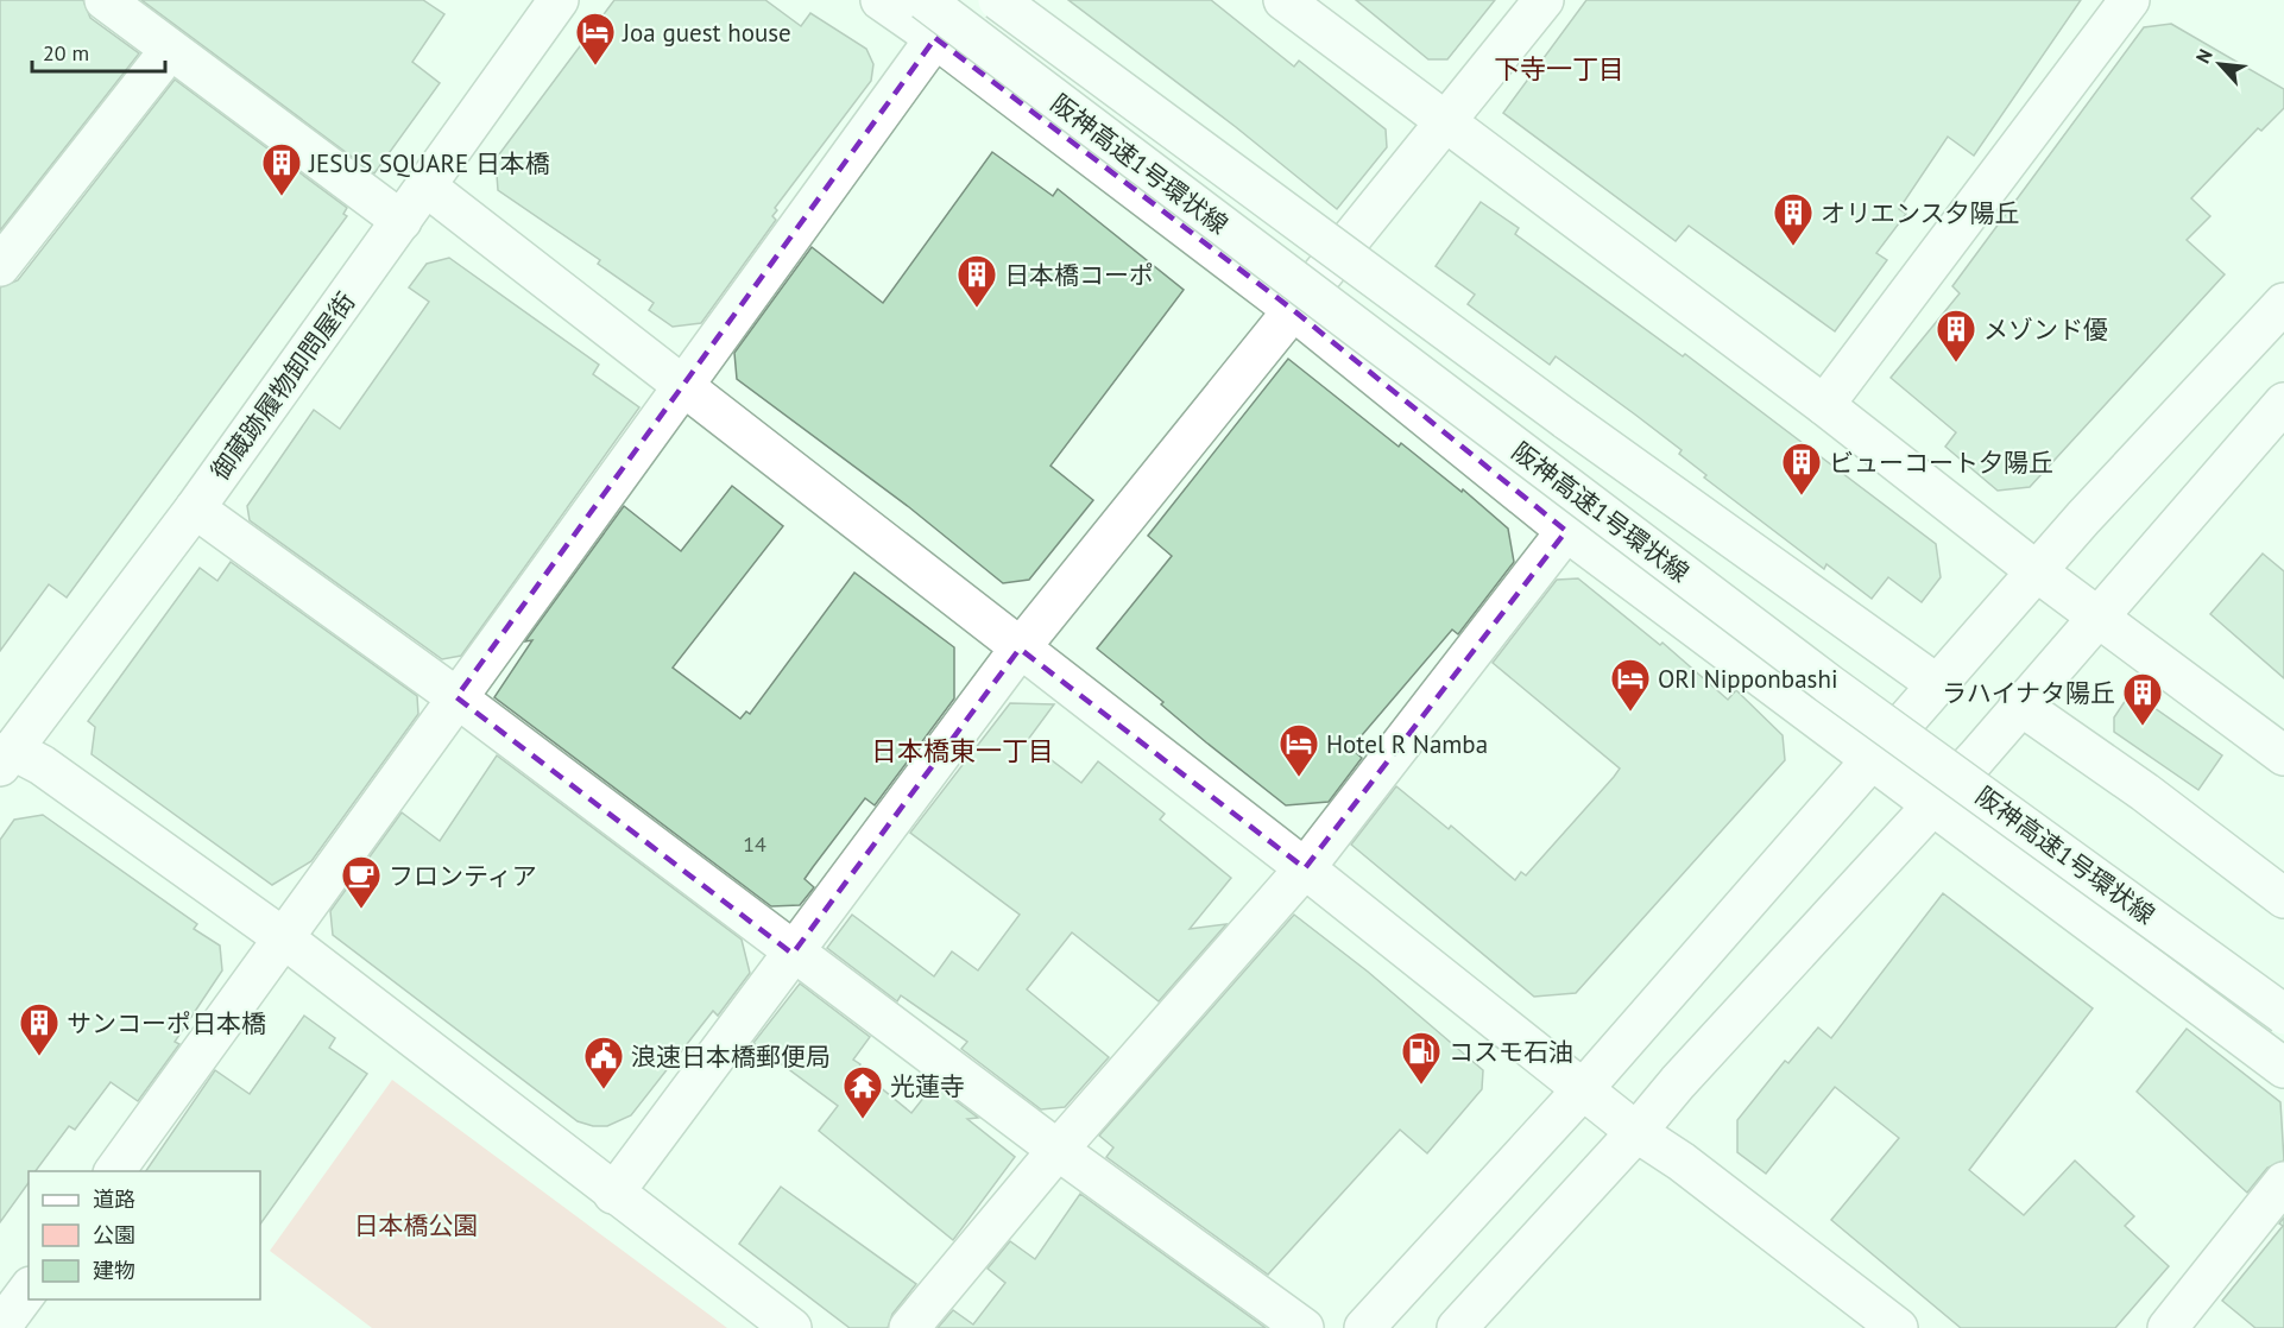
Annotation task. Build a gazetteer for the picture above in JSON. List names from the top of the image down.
{
  "streets": {
    "main road": ["阪神高速1号環状線", "御蔵跡履物卸問屋街"]
  },
  "districts": ["下寺一丁目", "日本橋東一丁目"],
  "parks": ["日本橋公園"],
  "places": {
    "hotel": ["Joa guest house", "ORI Nipponbashi", "Hotel R Namba"],
    "building": [
      "JESUS SQUARE 日本橋",
      "オリエンス夕陽丘",
      "日本橋コーポ",
      "メゾンド優",
      "ビューコート夕陽丘",
      "ラハイナタ陽丘",
      "サンコーポ日本橋"
    ],
    "cafe": ["フロンティア"],
    "fuel station": ["コスモ石油"],
    "public building": ["浪速日本橋郵便局"],
    "temple": ["光蓮寺"]
  },
  "house_numbers": ["14"],
  "legend": ["道路", "公園", "建物"],
  "scale_bar": "20 m",
  "north": "top left"
}
